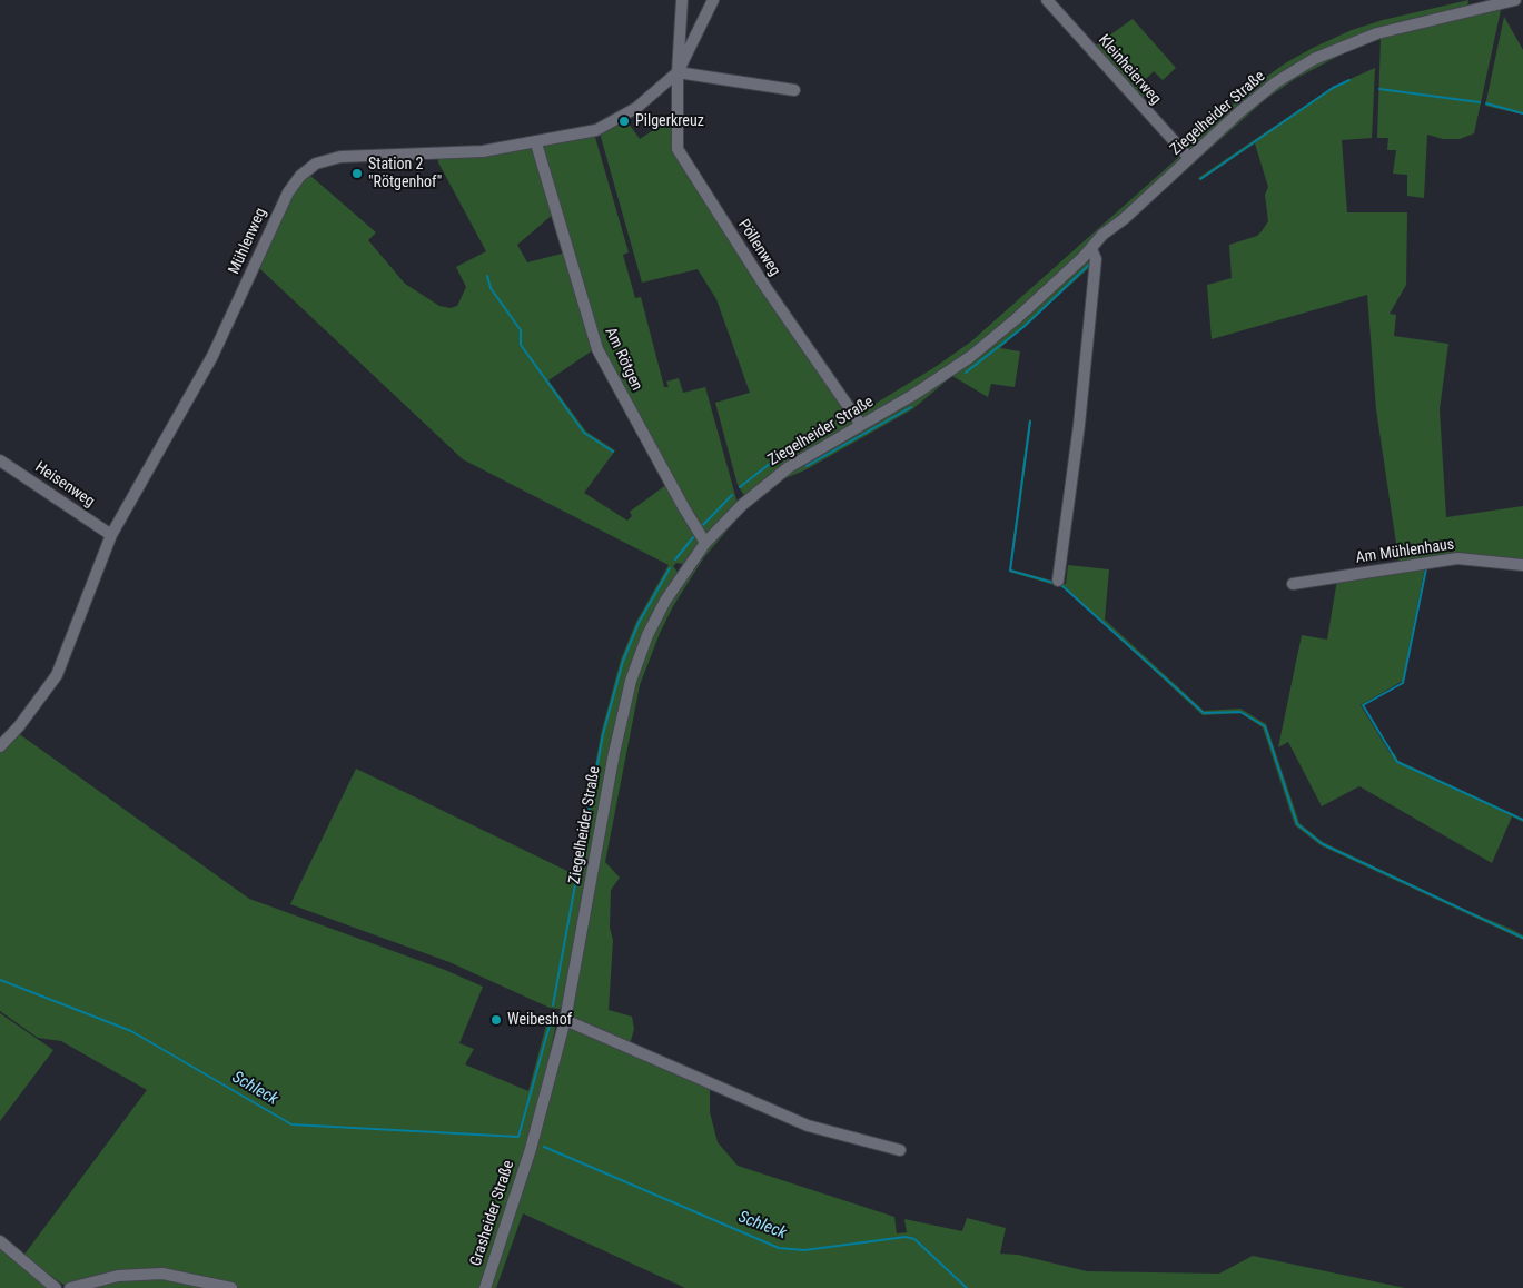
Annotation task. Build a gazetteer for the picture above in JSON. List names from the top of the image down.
{
  "streets": {
    "street": [
      "Kleinheierweg",
      "Ziegelheider Straße",
      "Mühlenweg",
      "Pöllenweg",
      "Am Rötgen",
      "Heisenweg",
      "Am Mühlenhaus",
      "Grasheider Straße"
    ]
  },
  "crossings": [
    ["Kleinheierweg", "Ziegelheider Straße"],
    ["Ziegelheider Straße", "Pöllenweg"],
    ["Ziegelheider Straße", "Am Rötgen"],
    ["Ziegelheider Straße", "Grasheider Straße"],
    ["Mühlenweg", "Pöllenweg"],
    ["Mühlenweg", "Am Rötgen"],
    ["Mühlenweg", "Heisenweg"]
  ],
  "water": ["Schleck"],
  "places": ["Pilgerkreuz", "Station 2 \"Rötgenhof\"", "Weibeshof"]
}
